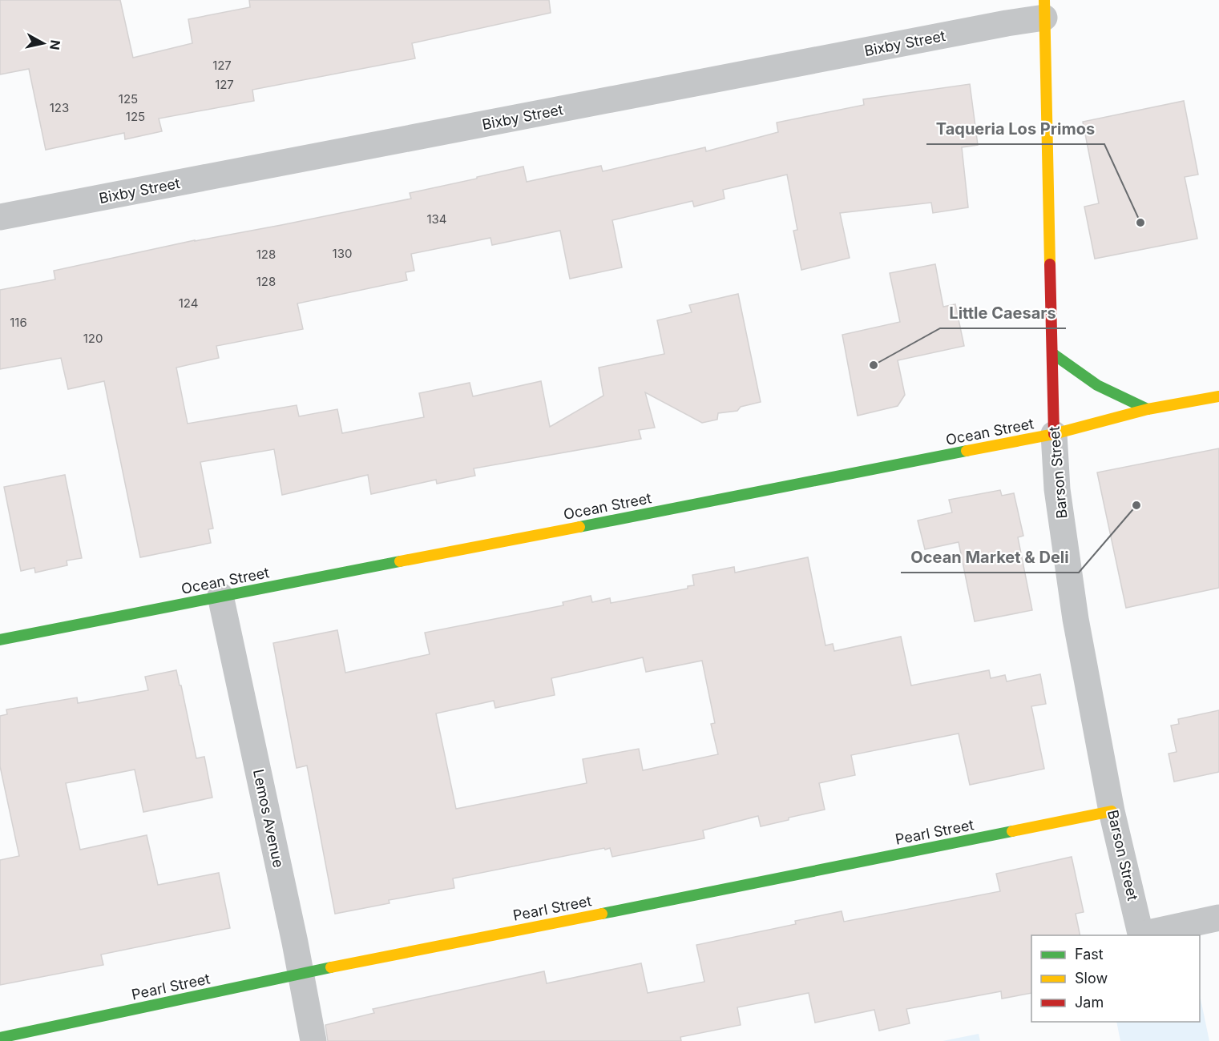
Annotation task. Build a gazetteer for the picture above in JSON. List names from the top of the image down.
{
  "streets": {
    "street": [
      "Bixby Street",
      "Ocean Street",
      "Barson Street",
      "Lemos Avenue",
      "Pearl Street"
    ]
  },
  "crossings": [
    ["Bixby Street", "Barson Street"],
    ["Ocean Street", "Barson Street"],
    ["Ocean Street", "Lemos Avenue"],
    ["Barson Street", "Pearl Street"],
    ["Lemos Avenue", "Pearl Street"]
  ],
  "places": ["Taqueria Los Primos", "Little Caesars", "Ocean Market & Deli"],
  "house_numbers": [
    "127",
    "127",
    "125",
    "123",
    "125",
    "134",
    "130",
    "128",
    "128",
    "124",
    "116",
    "120"
  ],
  "legend": ["Fast", "Slow", "Jam"],
  "north": "right"
}
